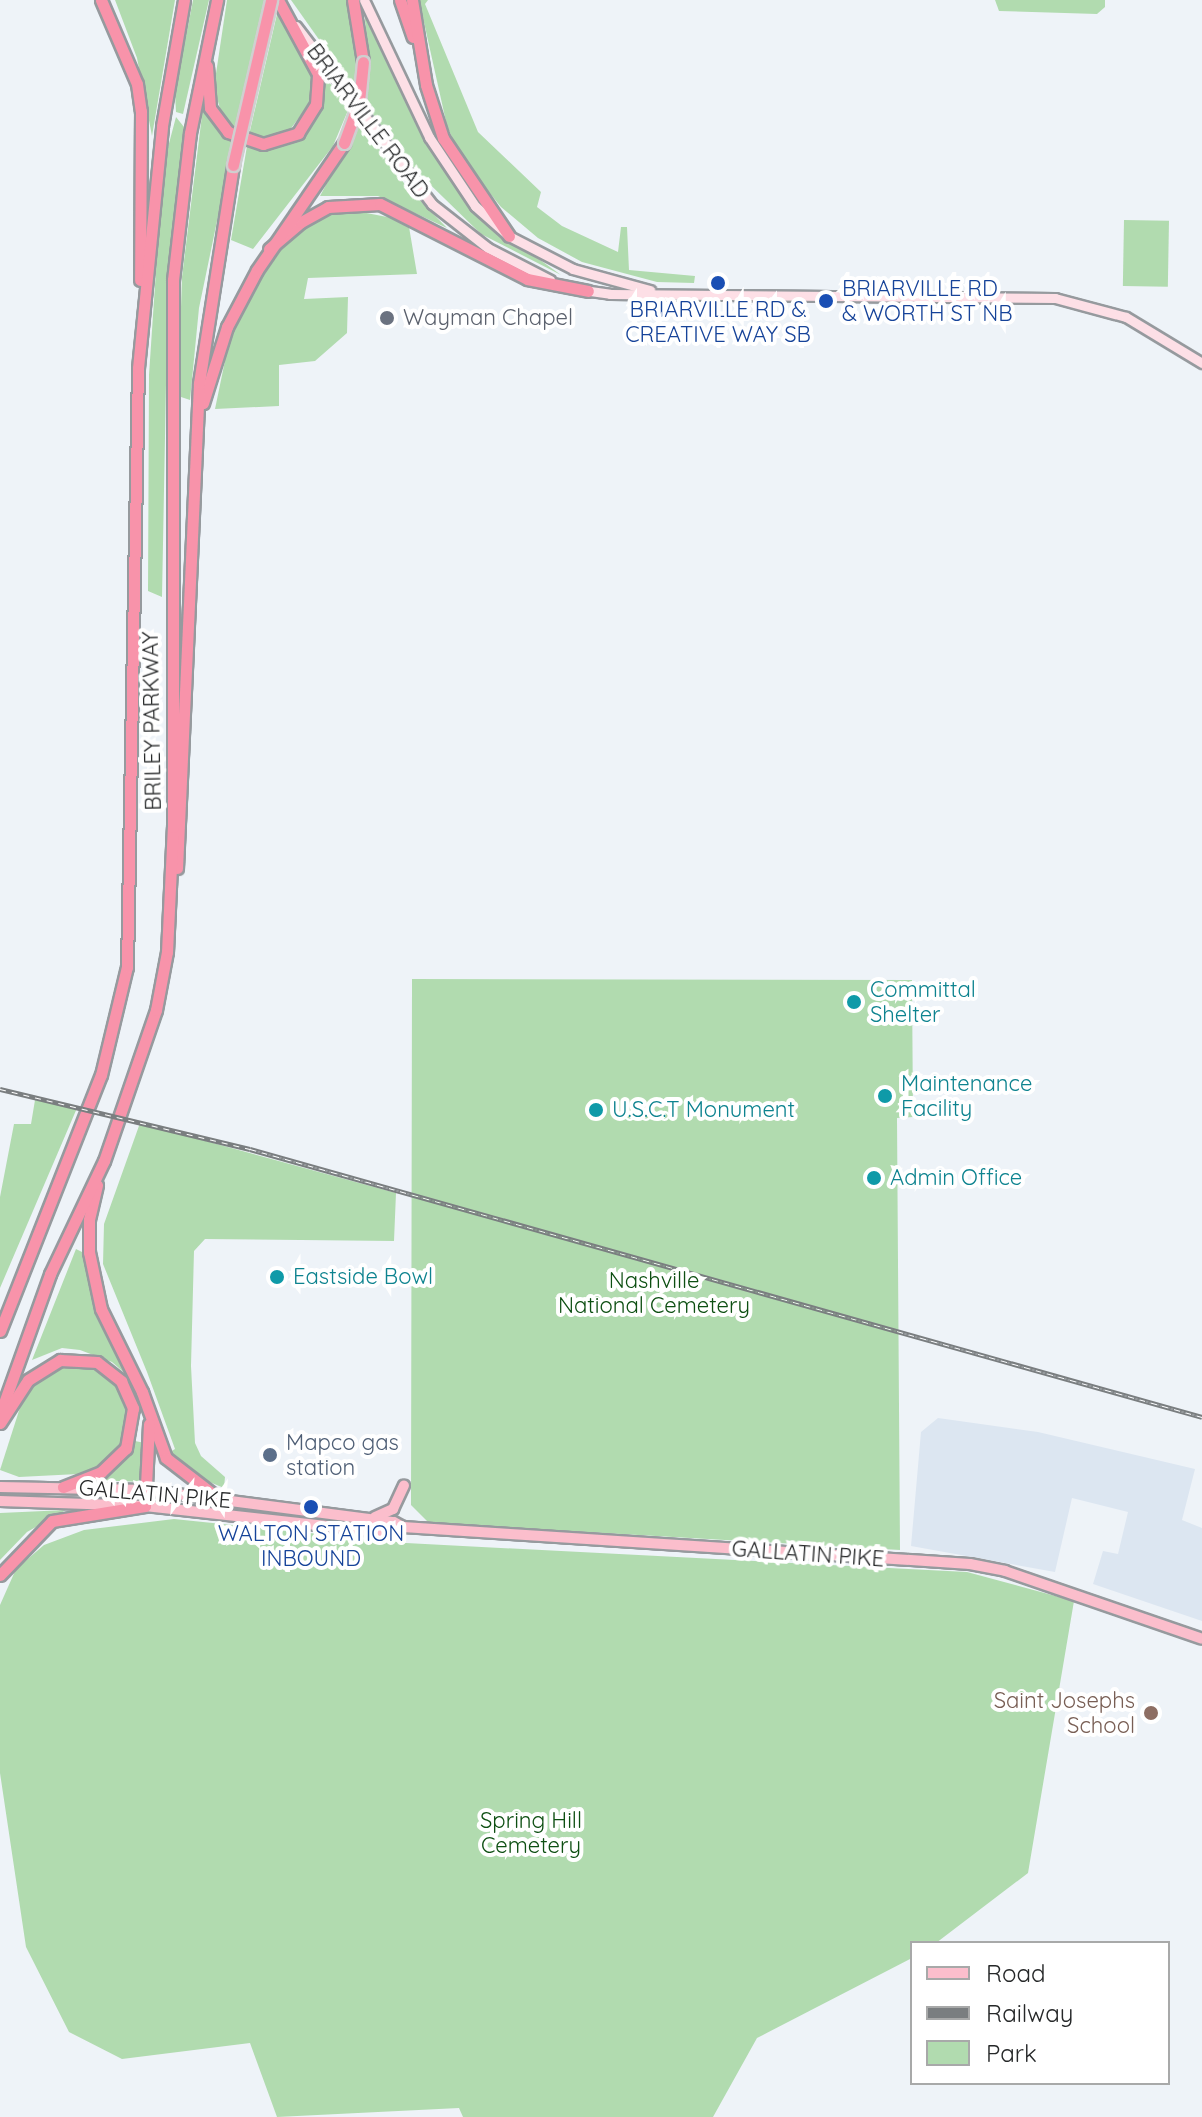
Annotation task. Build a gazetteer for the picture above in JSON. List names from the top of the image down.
{
  "streets": {
    "highway": ["BRILEY PARKWAY"],
    "main road": ["BRIARVILLE ROAD", "GALLATIN PIKE"]
  },
  "parks": ["Nashville National Cemetery", "Spring Hill Cemetery"],
  "places": [
    "BRIARVILLE RD & CREATIVE WAY SB",
    "BRIARVILLE RD & WORTH ST NB",
    "Wayman Chapel",
    "Committal Shelter",
    "Maintenance Facility",
    "U.S.C.T Monument",
    "Admin Office",
    "Eastside Bowl",
    "Mapco gas station",
    "WALTON STATION INBOUND",
    "Saint Josephs School"
  ],
  "legend": ["Road", "Railway", "Park"]
}
